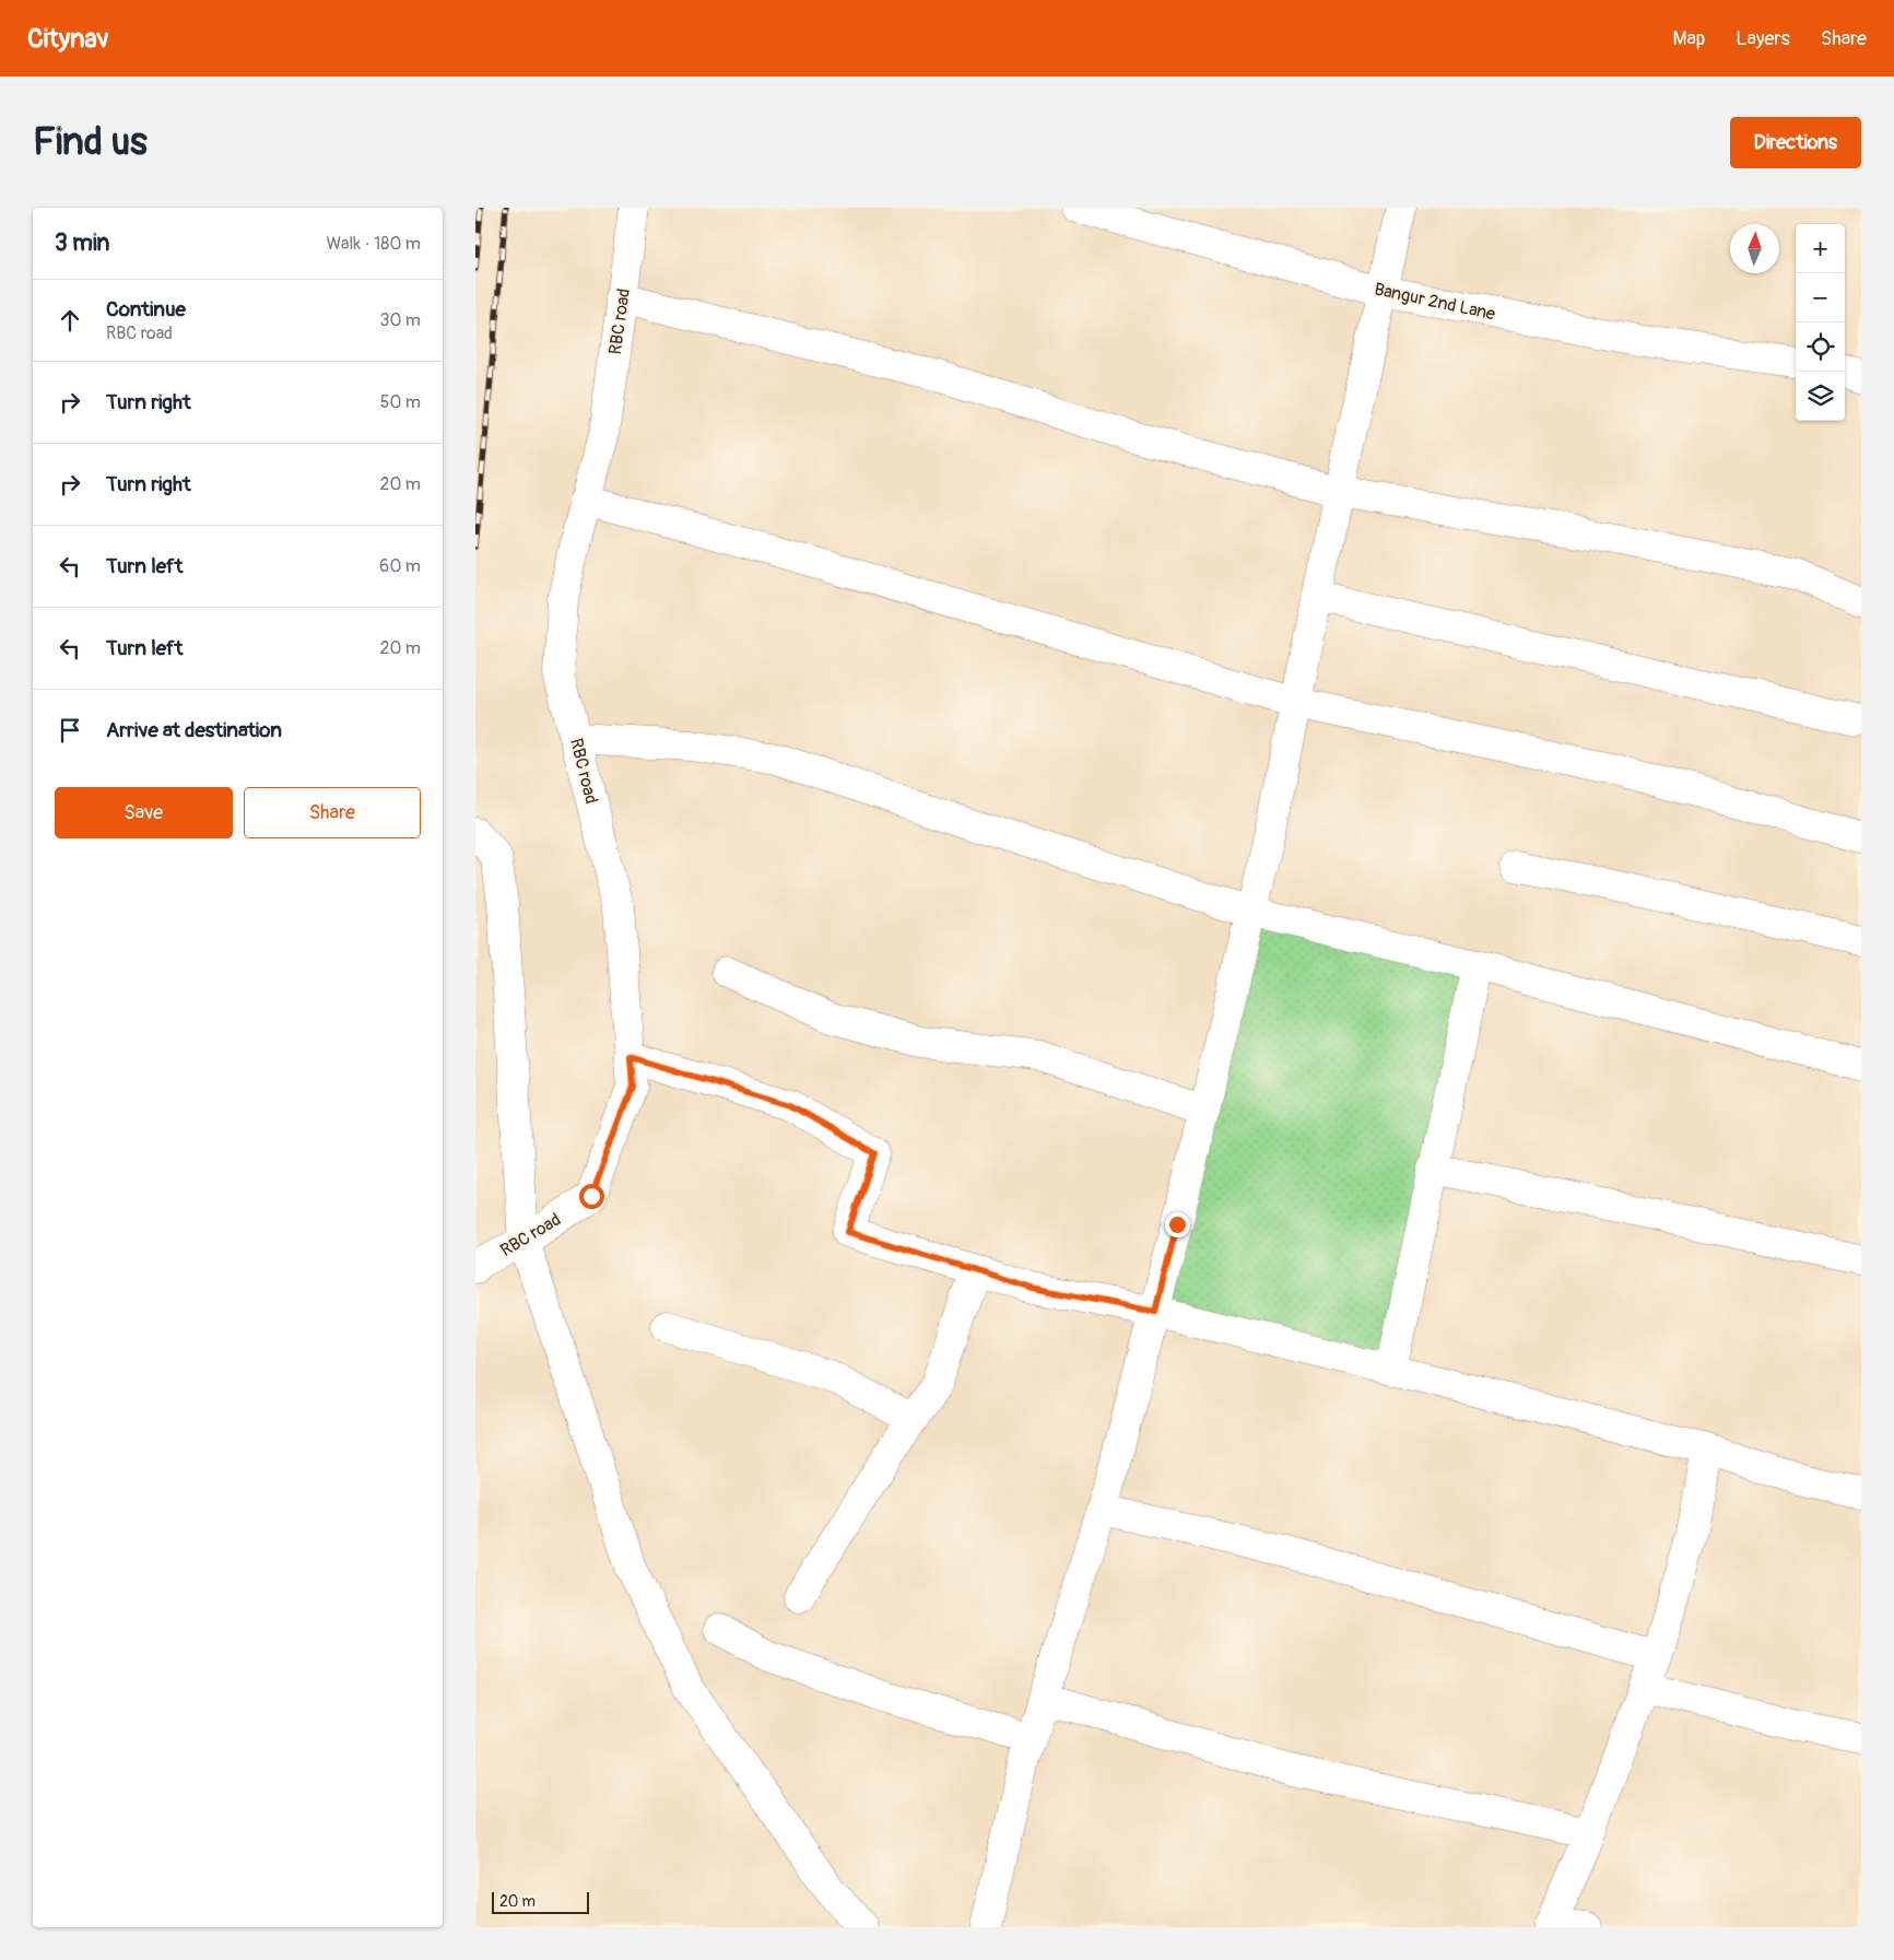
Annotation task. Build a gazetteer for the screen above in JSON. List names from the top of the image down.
{
  "streets": {
    "street": ["Bangur 2nd Lane", "RBC road"]
  },
  "scale_bar": "20 m",
  "north": "top",
  "page": {
    "header": "Citynav",
    "nav": ["Map", "Layers", "Share"],
    "buttons": [
      "Directions",
      ["Save", "Share"]
    ],
    "title": "Find us",
    "heading": ["3 min", "Walk · 180 m"],
    "map_buttons": ["+", "−"],
    "list": [
      ["Continue", "RBC road", "30 m"],
      ["Turn right", "50 m"],
      ["Turn right", "20 m"],
      ["Turn left", "60 m"],
      ["Turn left", "20 m"],
      "Arrive at destination"
    ],
    "scale": "20 m"
  }
}
